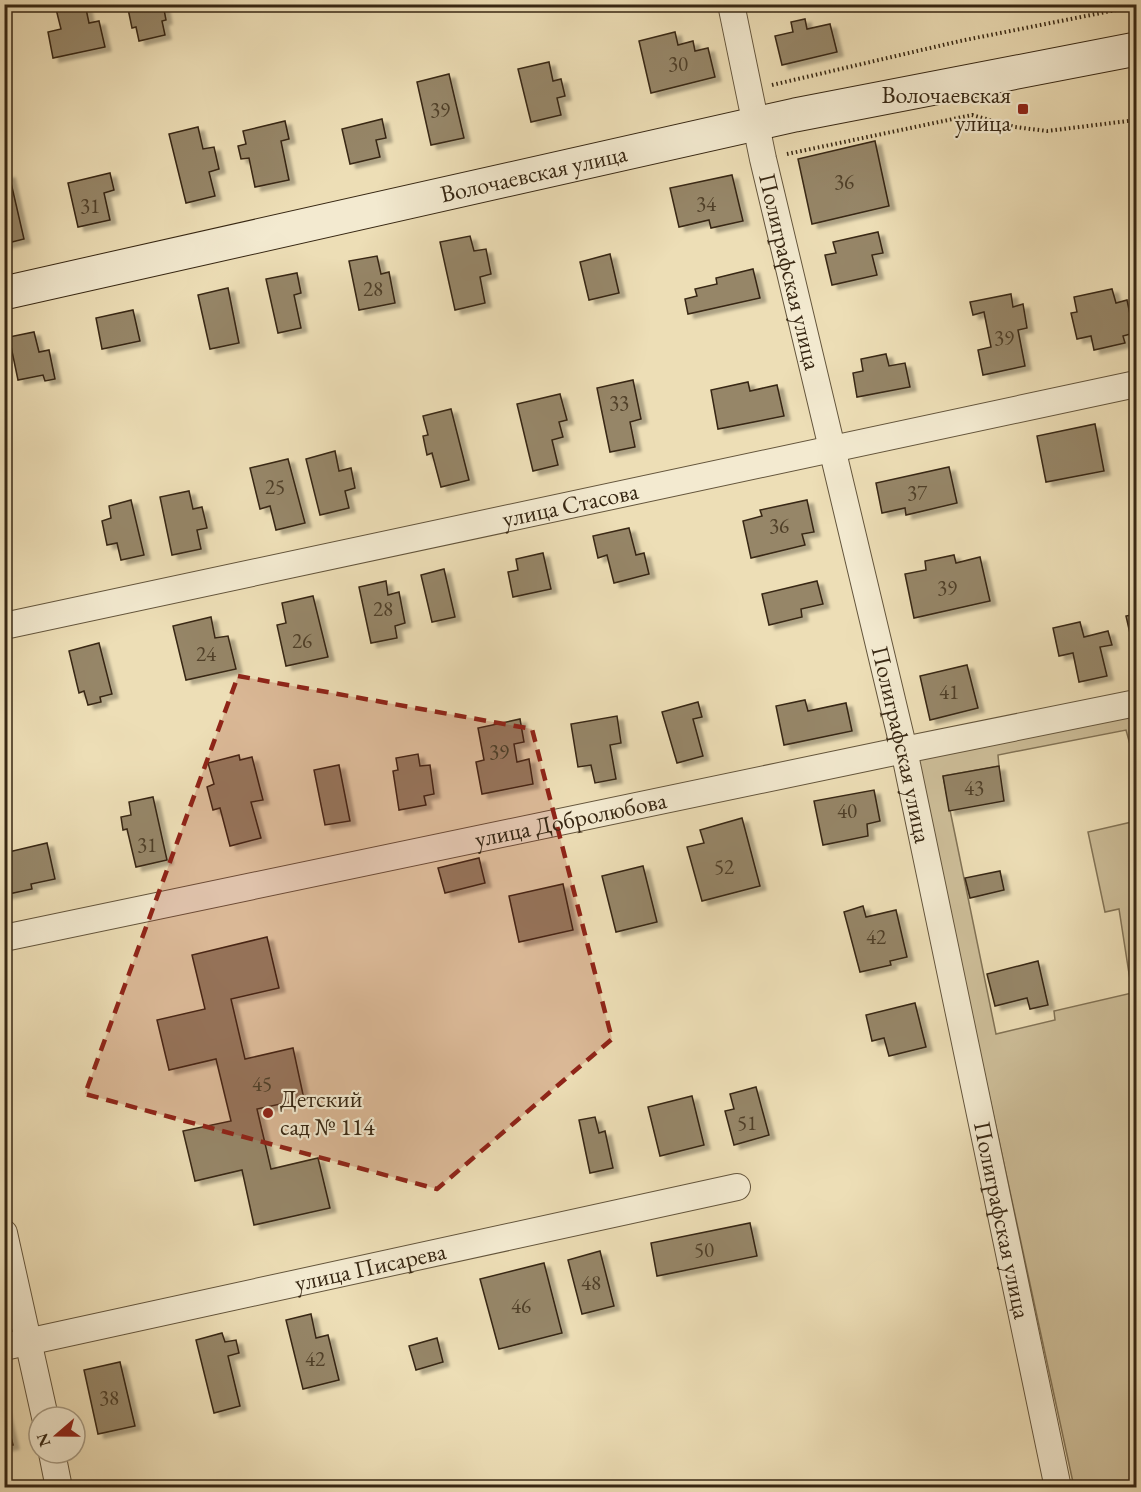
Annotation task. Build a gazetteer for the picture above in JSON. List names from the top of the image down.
{
  "streets": {
    "street": [
      "Волочаевская улица",
      "Полиграфская улица",
      "улица Стасова",
      "улица Добролюбова",
      "улица Писарева"
    ]
  },
  "crossings": [
    ["Волочаевская улица", "Полиграфская улица"],
    ["Полиграфская улица", "улица Стасова"],
    ["Полиграфская улица", "улица Добролюбова"]
  ],
  "places": {
    "transit": ["Волочаевская улица"],
    "other": ["Детский сад № 114"]
  },
  "house_numbers": [
    "30",
    "39",
    "36",
    "34",
    "31",
    "28",
    "39",
    "33",
    "25",
    "37",
    "36",
    "39",
    "28",
    "26",
    "24",
    "41",
    "39",
    "43",
    "40",
    "31",
    "52",
    "42",
    "45",
    "51",
    "50",
    "48",
    "46",
    "42",
    "38"
  ],
  "north": "left"
}
